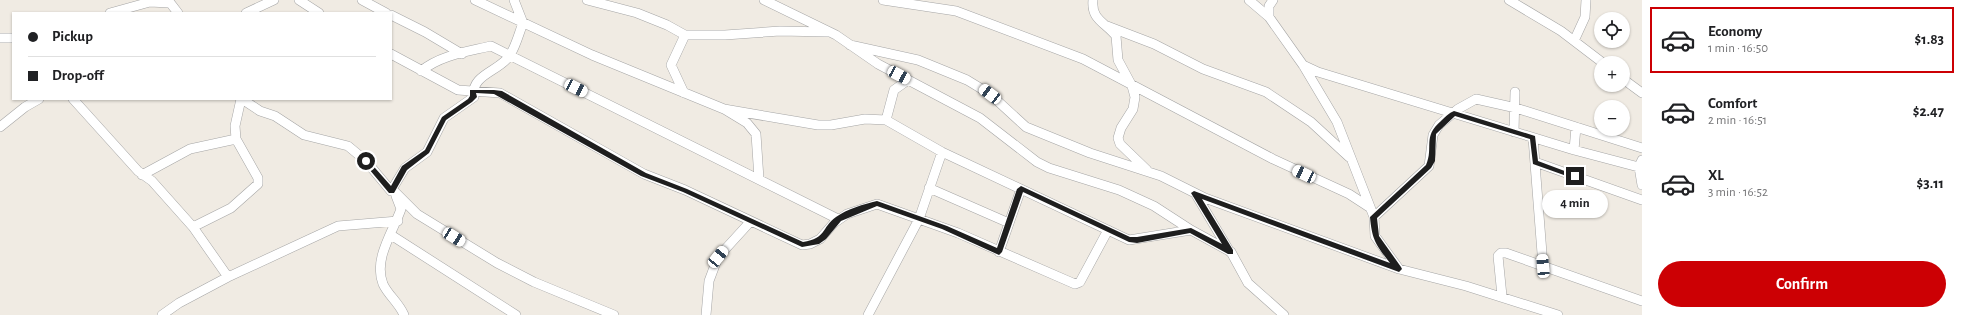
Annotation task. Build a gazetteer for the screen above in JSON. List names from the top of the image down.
{
  "page": {
    "list": [
      {
        "name": "Economy",
        "note": "1 min · 16:50",
        "value": "$1.83"
      },
      {
        "name": "Comfort",
        "note": "2 min · 16:51",
        "value": "$2.47"
      },
      {
        "name": "XL",
        "note": "3 min · 16:52",
        "value": "$3.11"
      }
    ],
    "map_buttons": ["+", "−"],
    "banner": ["Pickup", "Drop-off"],
    "bubble": "4 min",
    "buttons": "Confirm"
  }
}
